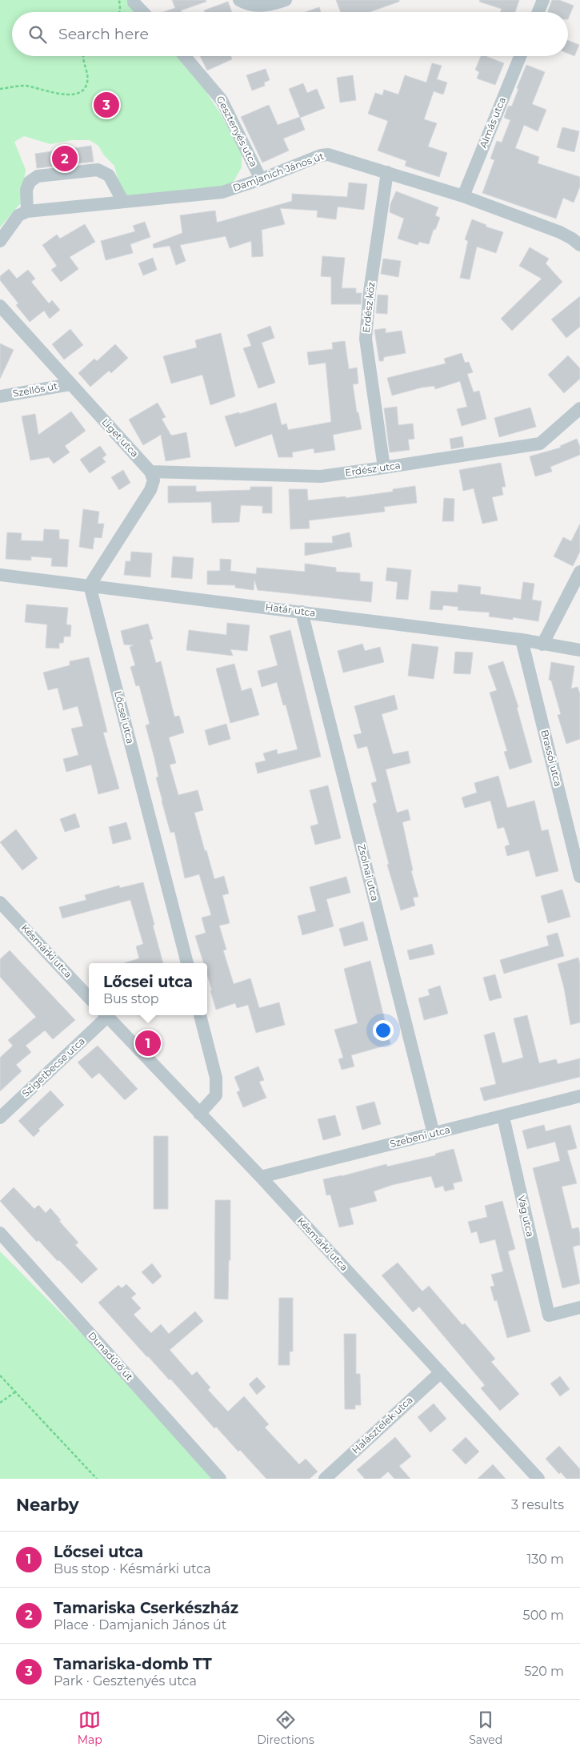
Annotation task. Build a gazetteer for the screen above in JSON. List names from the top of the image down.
{
  "streets": {
    "street": [
      "Almás utca",
      "Gesztenyés utca",
      "Damjanich János út",
      "Erdész köz",
      "Szellős út",
      "Liget utca",
      "Erdész utca",
      "Határ utca",
      "Lőcsei utca",
      "Brassói utca",
      "Zsolnai utca",
      "Késmárki utca",
      "Szigetbecse utca",
      "Szebeni utca",
      "Vág utca",
      "Dunadűlő út",
      "Halásztelek utca"
    ]
  },
  "crossings": [
    ["Almás utca", "Damjanich János út"],
    ["Gesztenyés utca", "Damjanich János út"],
    ["Damjanich János út", "Erdész köz"],
    ["Erdész köz", "Erdész utca"],
    ["Szellős út", "Liget utca"],
    ["Liget utca", "Erdész utca"],
    ["Határ utca", "Lőcsei utca"],
    ["Határ utca", "Brassói utca"],
    ["Határ utca", "Zsolnai utca"],
    ["Zsolnai utca", "Szebeni utca"],
    ["Késmárki utca", "Szebeni utca"],
    ["Késmárki utca", "Halásztelek utca"],
    ["Szebeni utca", "Vág utca"]
  ],
  "page": {
    "search": "Search here",
    "pins": ["3", "2", "1"],
    "popup": ["Lőcsei utca", "Bus stop"],
    "heading": ["Nearby", "3 results"],
    "list": [
      {
        "mark": "1",
        "name": "Lőcsei utca",
        "note": "Bus stop · Késmárki utca",
        "value": "130 m"
      },
      {
        "mark": "2",
        "name": "Tamariska Cserkészház",
        "note": "Place · Damjanich János út",
        "value": "500 m"
      },
      {
        "mark": "3",
        "name": "Tamariska-domb TT",
        "note": "Park · Gesztenyés utca",
        "value": "520 m"
      }
    ],
    "nav": ["Map", "Directions", "Saved"]
  }
}
